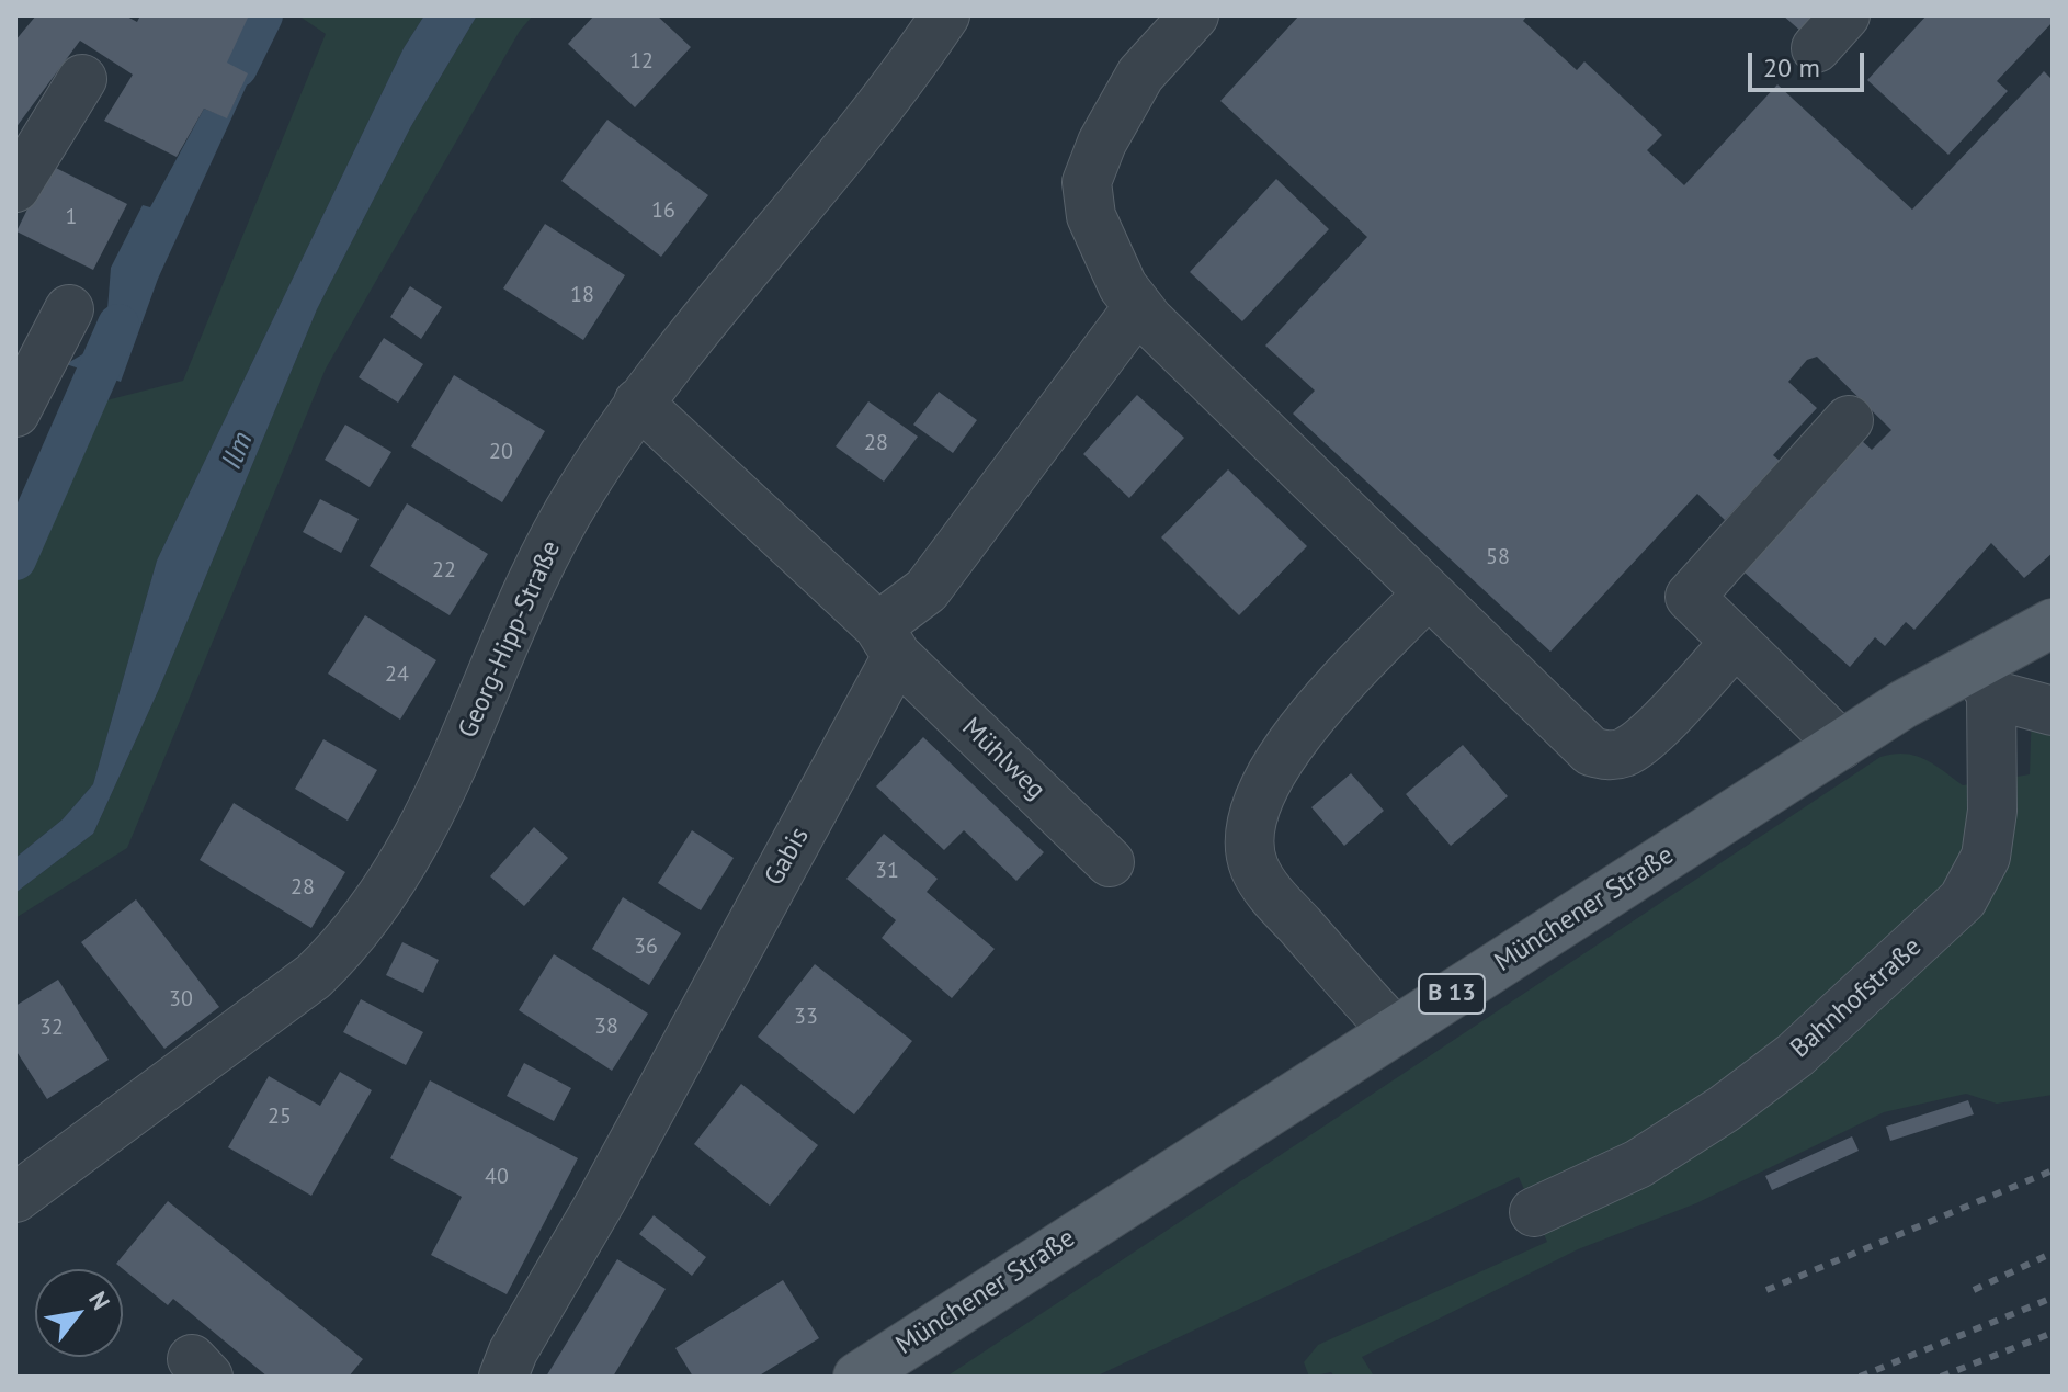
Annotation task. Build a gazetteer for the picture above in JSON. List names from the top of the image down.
{
  "streets": {
    "main road": ["Münchener Straße", "B 13"],
    "street": [
      "Georg-Hipp-Straße",
      "Mühlweg",
      "Gabis",
      "Bahnhofstraße"
    ]
  },
  "crossings": [
    ["Mühlweg", "Gabis"],
    ["Münchener Straße", "Bahnhofstraße"]
  ],
  "water": ["Ilm"],
  "house_numbers": [
    "12",
    "16",
    "1",
    "18",
    "28",
    "20",
    "58",
    "22",
    "24",
    "31",
    "28",
    "36",
    "30",
    "33",
    "38",
    "32",
    "25",
    "40"
  ],
  "scale_bar": "20 m",
  "north": "top right"
}
